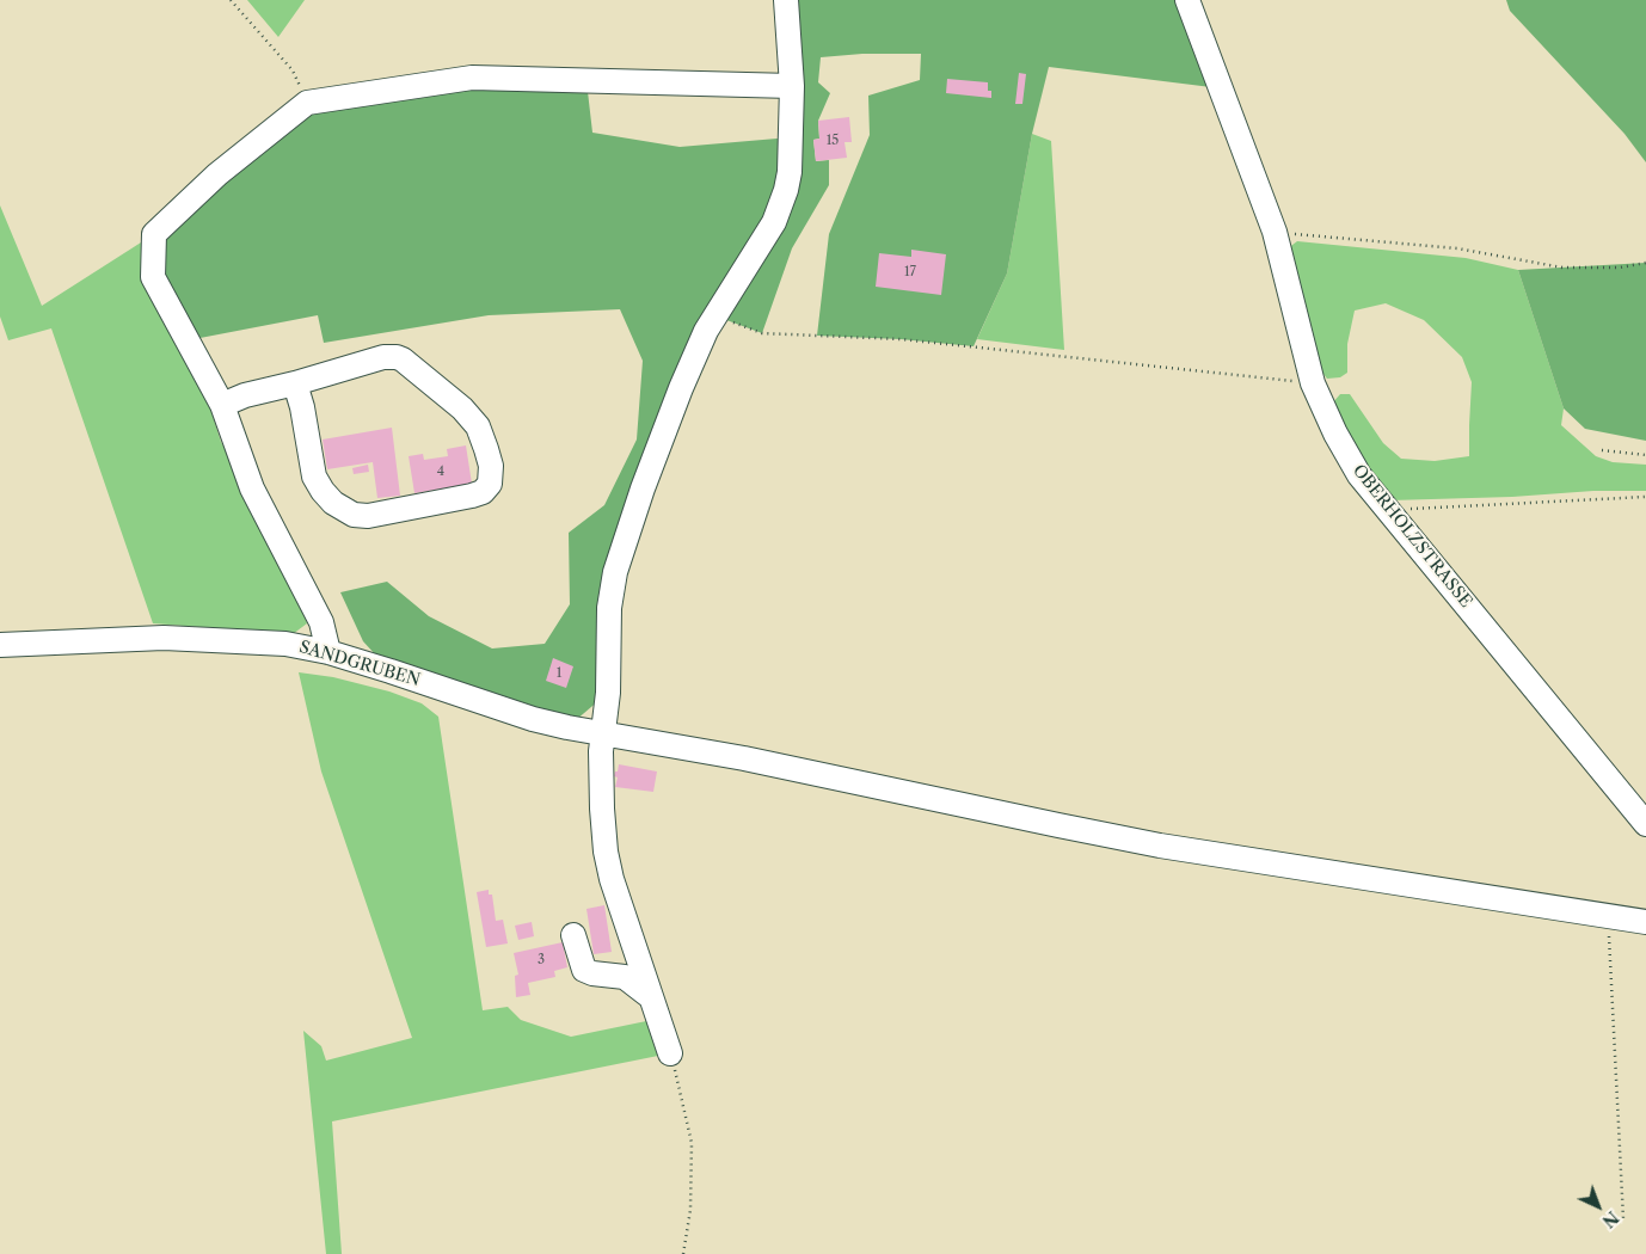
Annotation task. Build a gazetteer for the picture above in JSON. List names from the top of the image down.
{
  "streets": {
    "street": ["OBERHOLZSTRASSE", "SANDGRUBEN"]
  },
  "house_numbers": [
    "15",
    "17",
    "4",
    "1",
    "3"
  ],
  "north": "bottom right"
}
